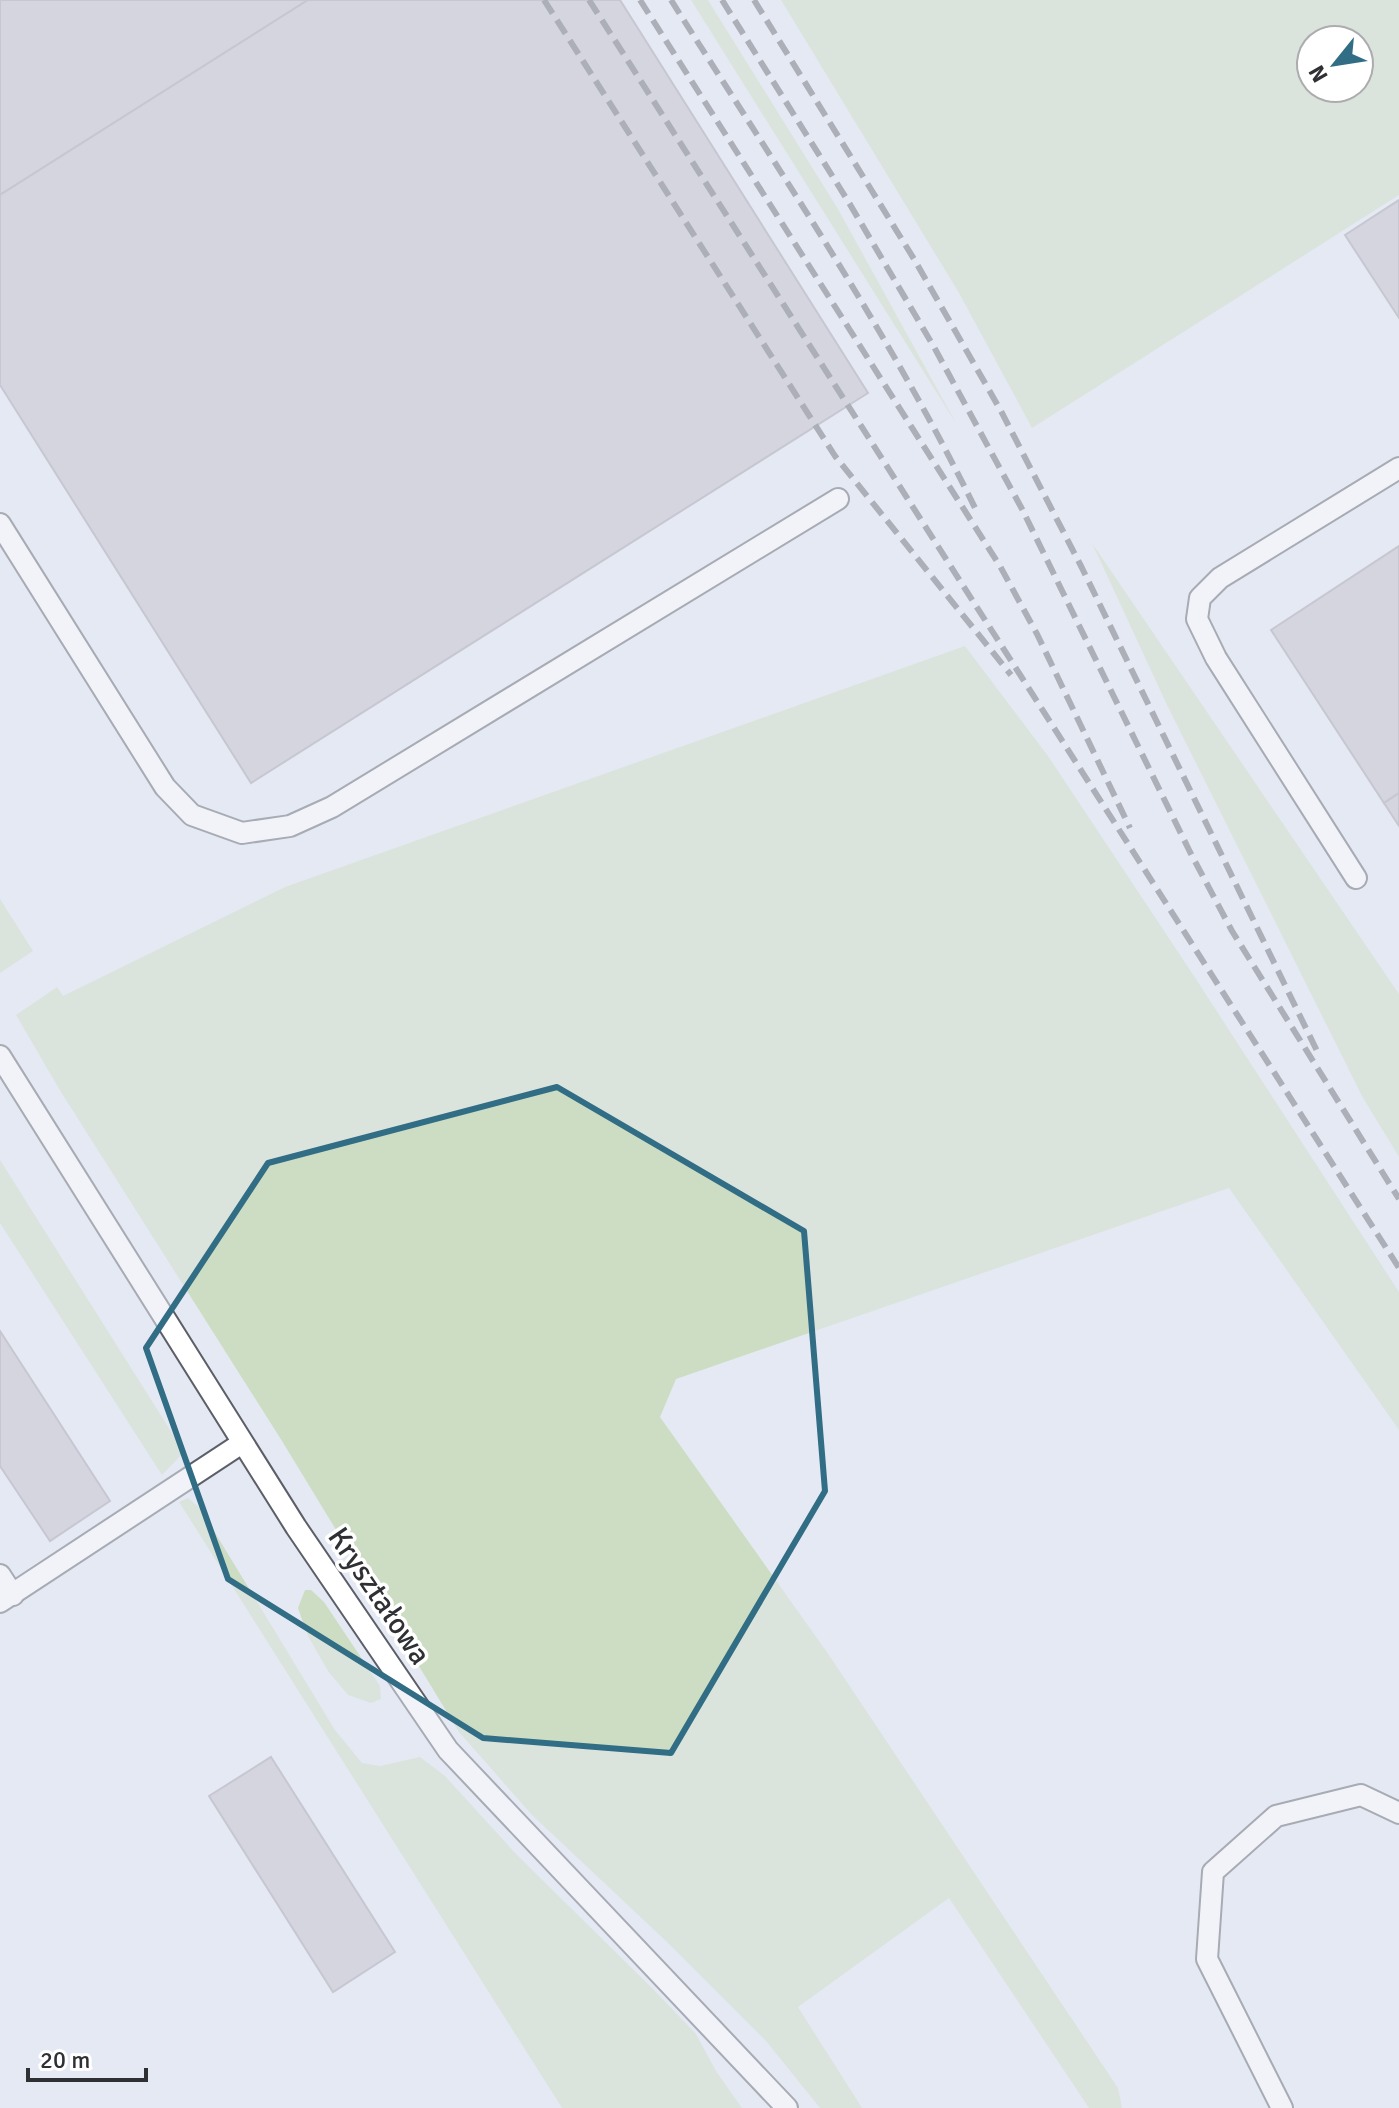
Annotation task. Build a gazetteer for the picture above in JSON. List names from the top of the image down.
{
  "streets": {
    "lane": ["Kryształowa"]
  },
  "scale_bar": "20 m",
  "north": "bottom left"
}
